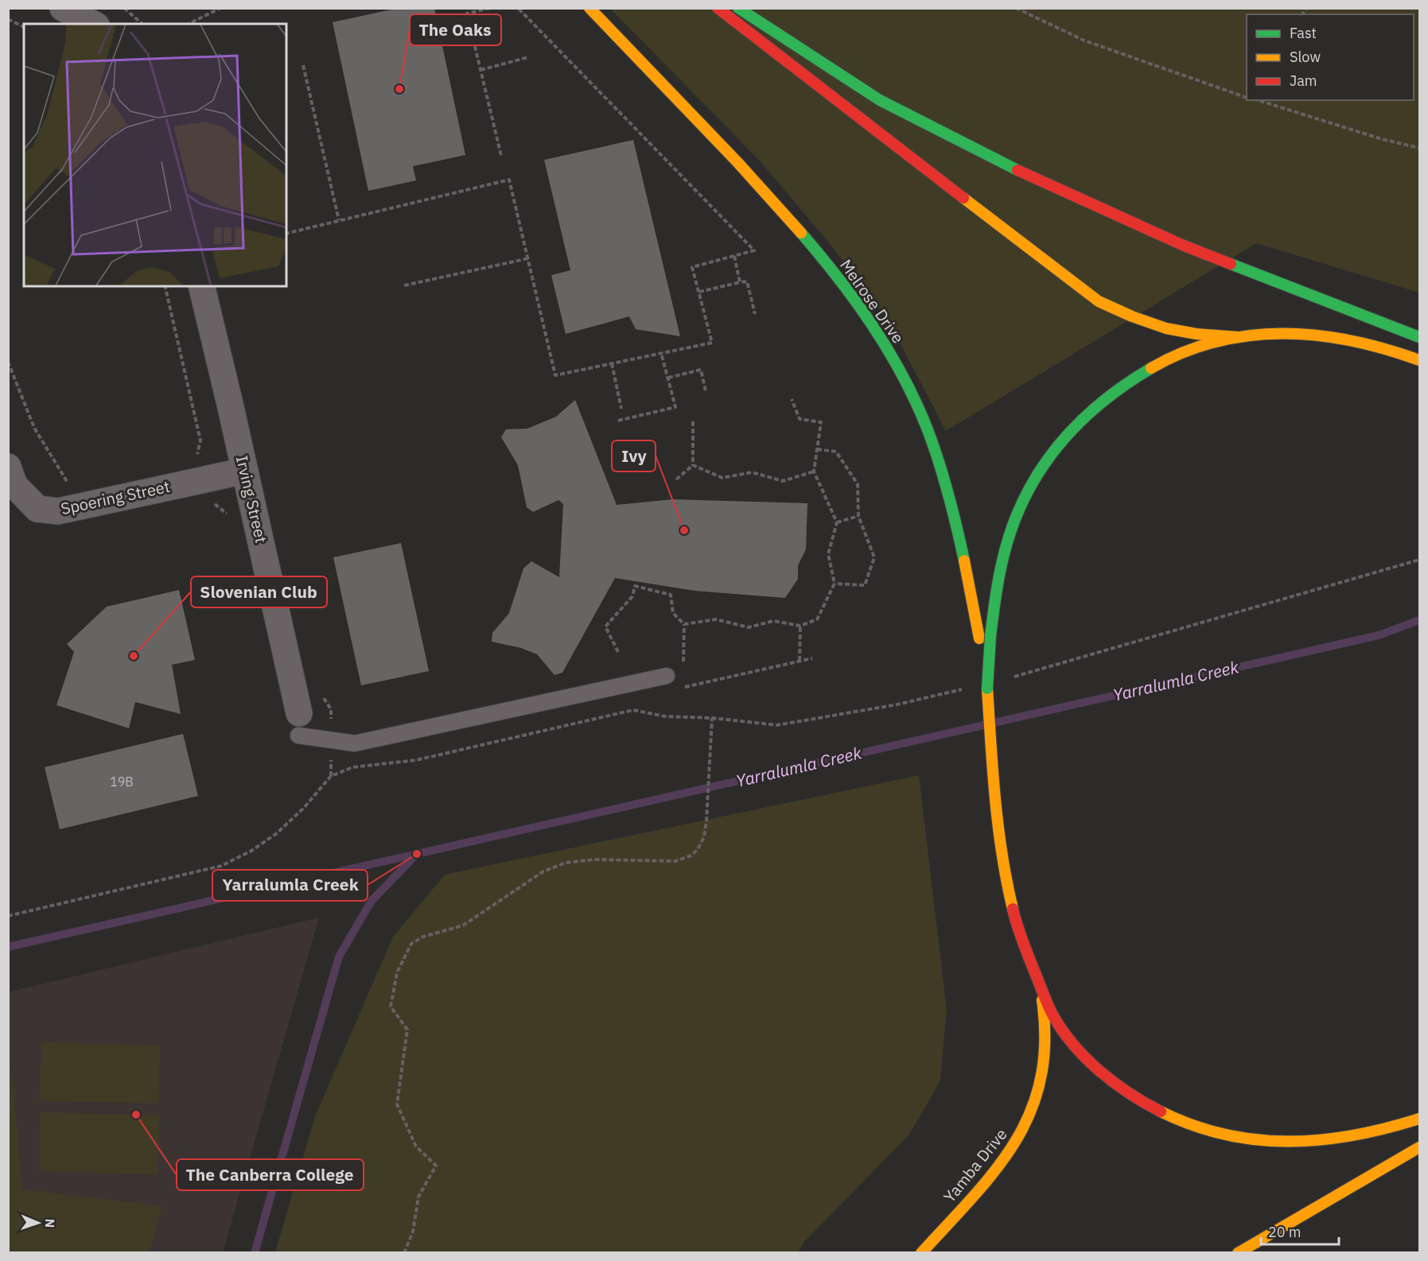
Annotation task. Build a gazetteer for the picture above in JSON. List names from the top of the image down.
{
  "streets": {
    "main road": ["Melrose Drive", "Yamba Drive"],
    "street": ["Spoering Street", "Irving Street"]
  },
  "crossings": [
    ["Spoering Street", "Irving Street"]
  ],
  "water": ["Yarralumla Creek"],
  "places": [
    "The Oaks",
    "Ivy",
    "Slovenian Club",
    "Yarralumla Creek",
    "The Canberra College"
  ],
  "house_numbers": ["19B"],
  "legend": ["Fast", "Slow", "Jam"],
  "scale_bar": "20 m",
  "north": "right"
}
